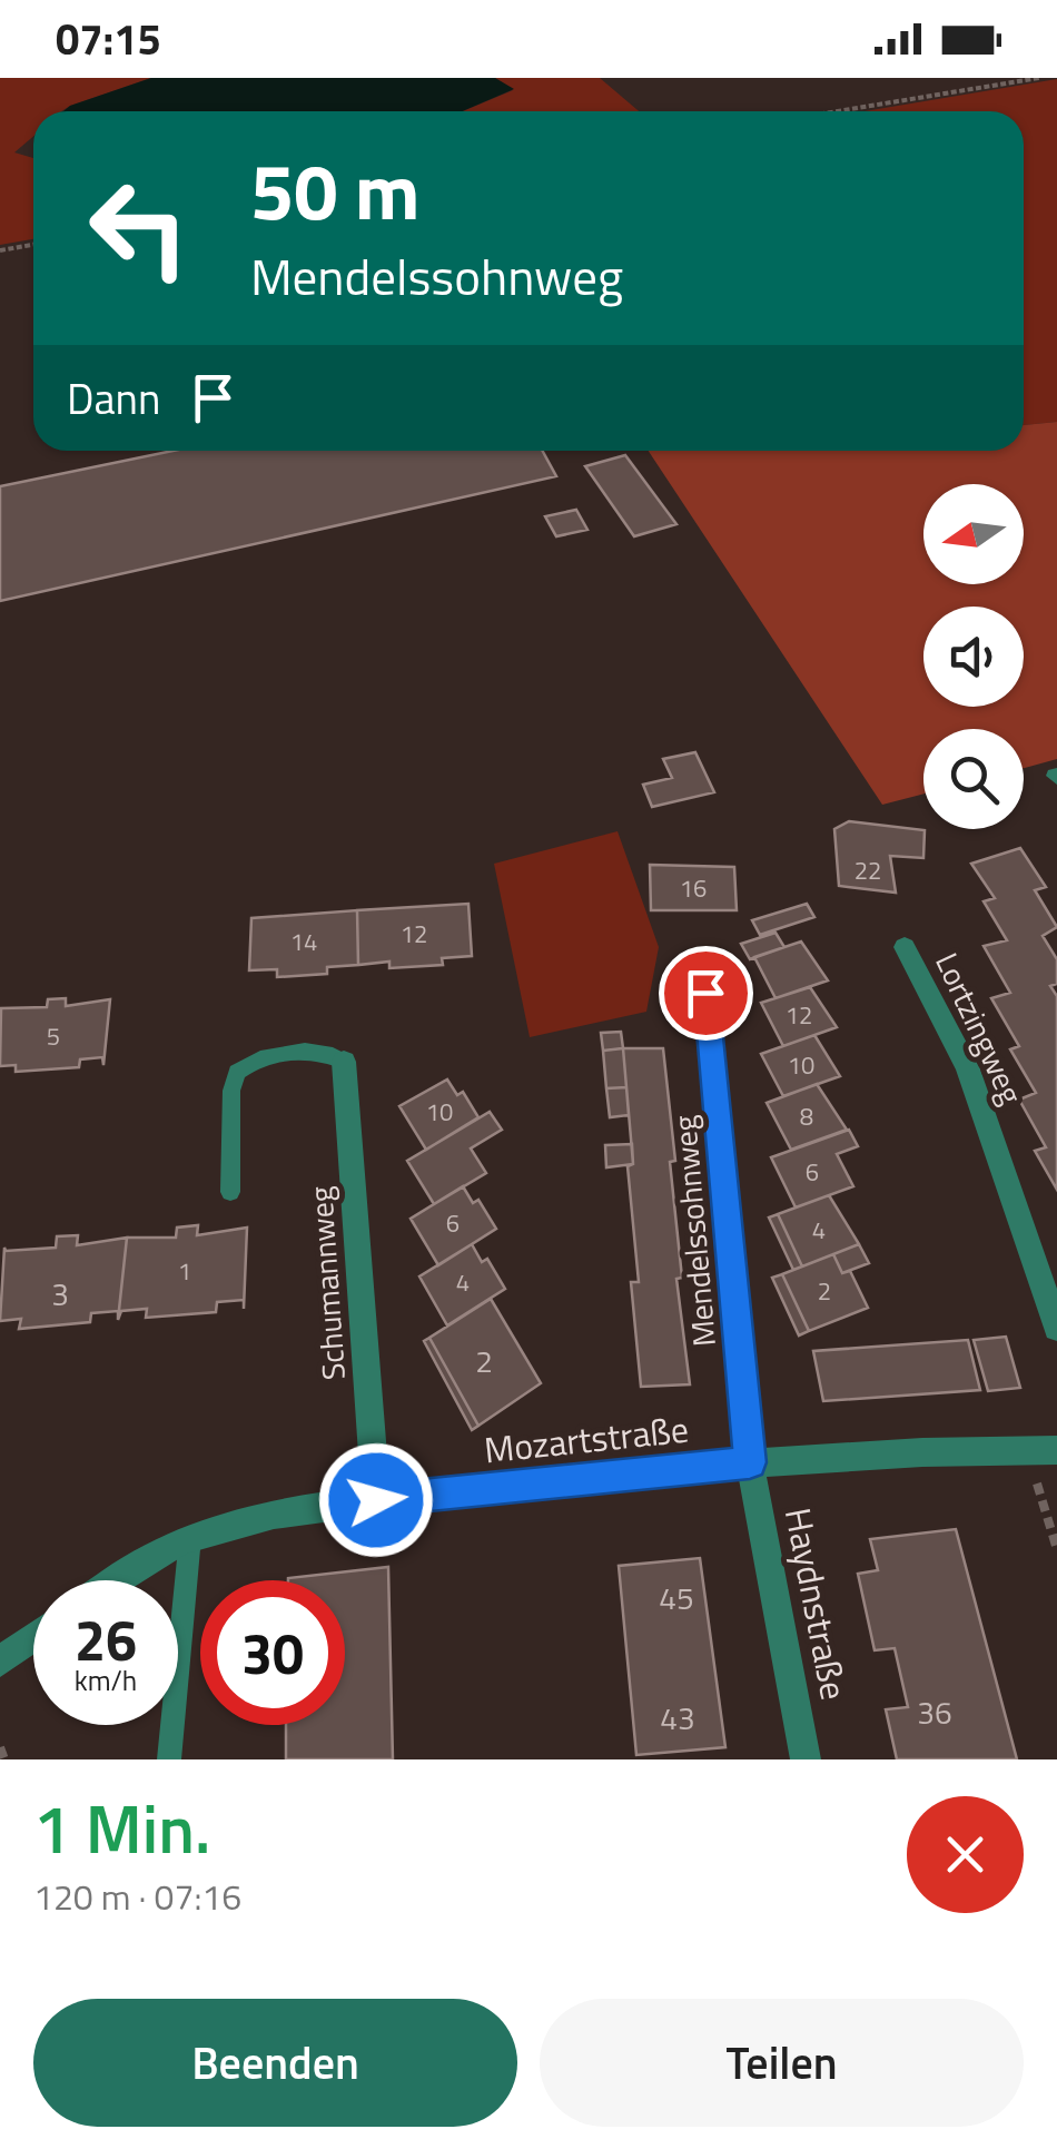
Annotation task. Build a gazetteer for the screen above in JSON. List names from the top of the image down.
{
  "streets": {
    "street": [
      "Lortzingweg",
      "Mendelssohnweg",
      "Schumannweg",
      "Mozartstraße",
      "Haydnstraße"
    ]
  },
  "crossings": [
    ["Mendelssohnweg", "Mozartstraße"],
    ["Mendelssohnweg", "Haydnstraße"],
    ["Schumannweg", "Mozartstraße"],
    ["Mozartstraße", "Haydnstraße"]
  ],
  "house_numbers": [
    "22",
    "16",
    "12",
    "14",
    "12",
    "5",
    "10",
    "10",
    "8",
    "6",
    "6",
    "4",
    "1",
    "4",
    "2",
    "3",
    "2",
    "45",
    "36",
    "43"
  ],
  "north": "left",
  "page": {
    "status": "07:15",
    "turn": ["50 m", "Mendelssohnweg"],
    "then": "Dann",
    "speed": "26 km/h",
    "limit": "30",
    "heading": ["1 Min.", "120 m · 07:16"],
    "buttons": ["Beenden", "Teilen"]
  }
}
